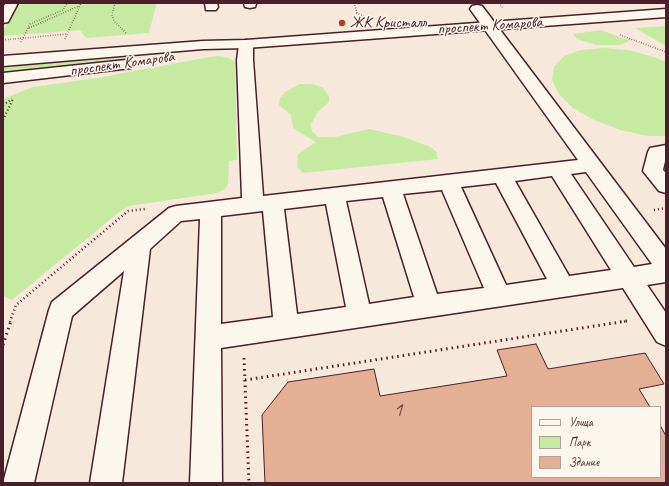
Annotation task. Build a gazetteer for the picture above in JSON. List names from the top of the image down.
{
  "streets": {
    "main road": ["проспект Комарова"]
  },
  "places": ["ЖК Кристалл"],
  "house_numbers": ["1"],
  "legend": ["Улица", "Парк", "Здание"]
}
